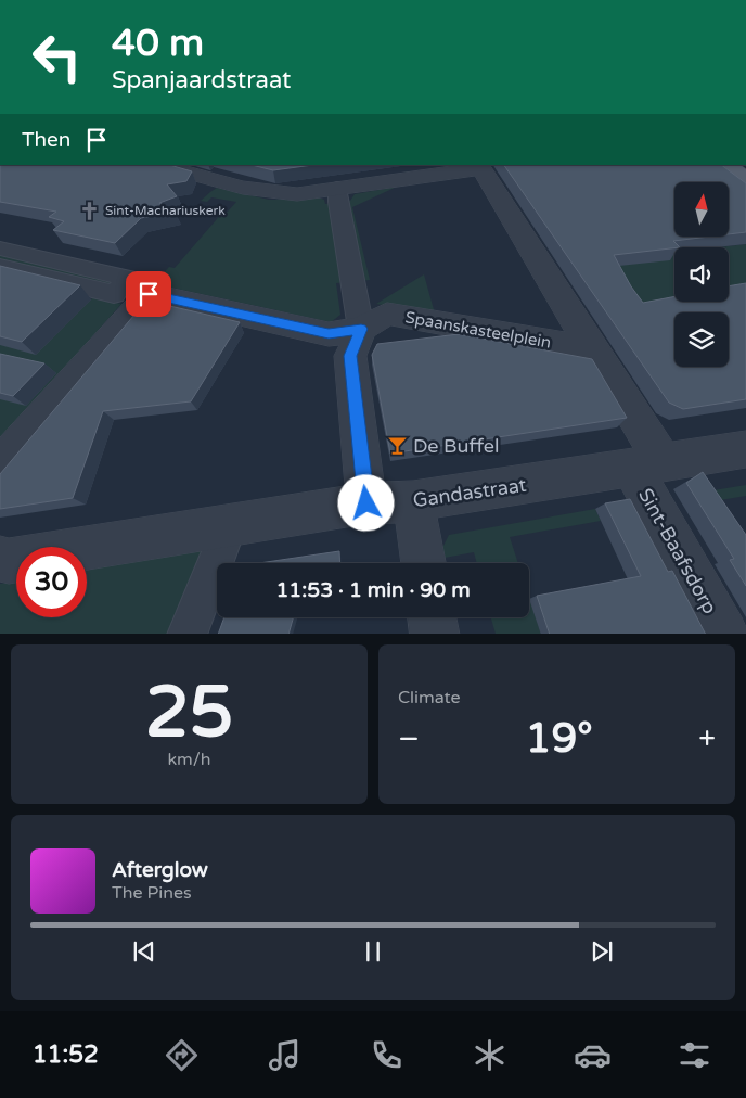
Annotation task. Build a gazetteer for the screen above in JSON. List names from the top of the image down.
{
  "streets": {
    "street": ["Spaanskasteelplein", "Gandastraat", "Sint-Baafsdorp"]
  },
  "crossings": [
    ["Gandastraat", "Sint-Baafsdorp"]
  ],
  "places": {
    "church": ["Sint-Machariuskerk"],
    "bar": ["De Buffel"]
  },
  "north": "top",
  "page": {
    "turn": ["40 m", "Spanjaardstraat"],
    "then": "Then",
    "limit": "30",
    "trip": "11:53 · 1 min · 90 m",
    "tile": [
      ["25", "km/h"],
      "Climate"
    ],
    "heat": ["−", "19°", "+"],
    "song": ["Afterglow", "The Pines"],
    "tabs": "11:52"
  }
}
